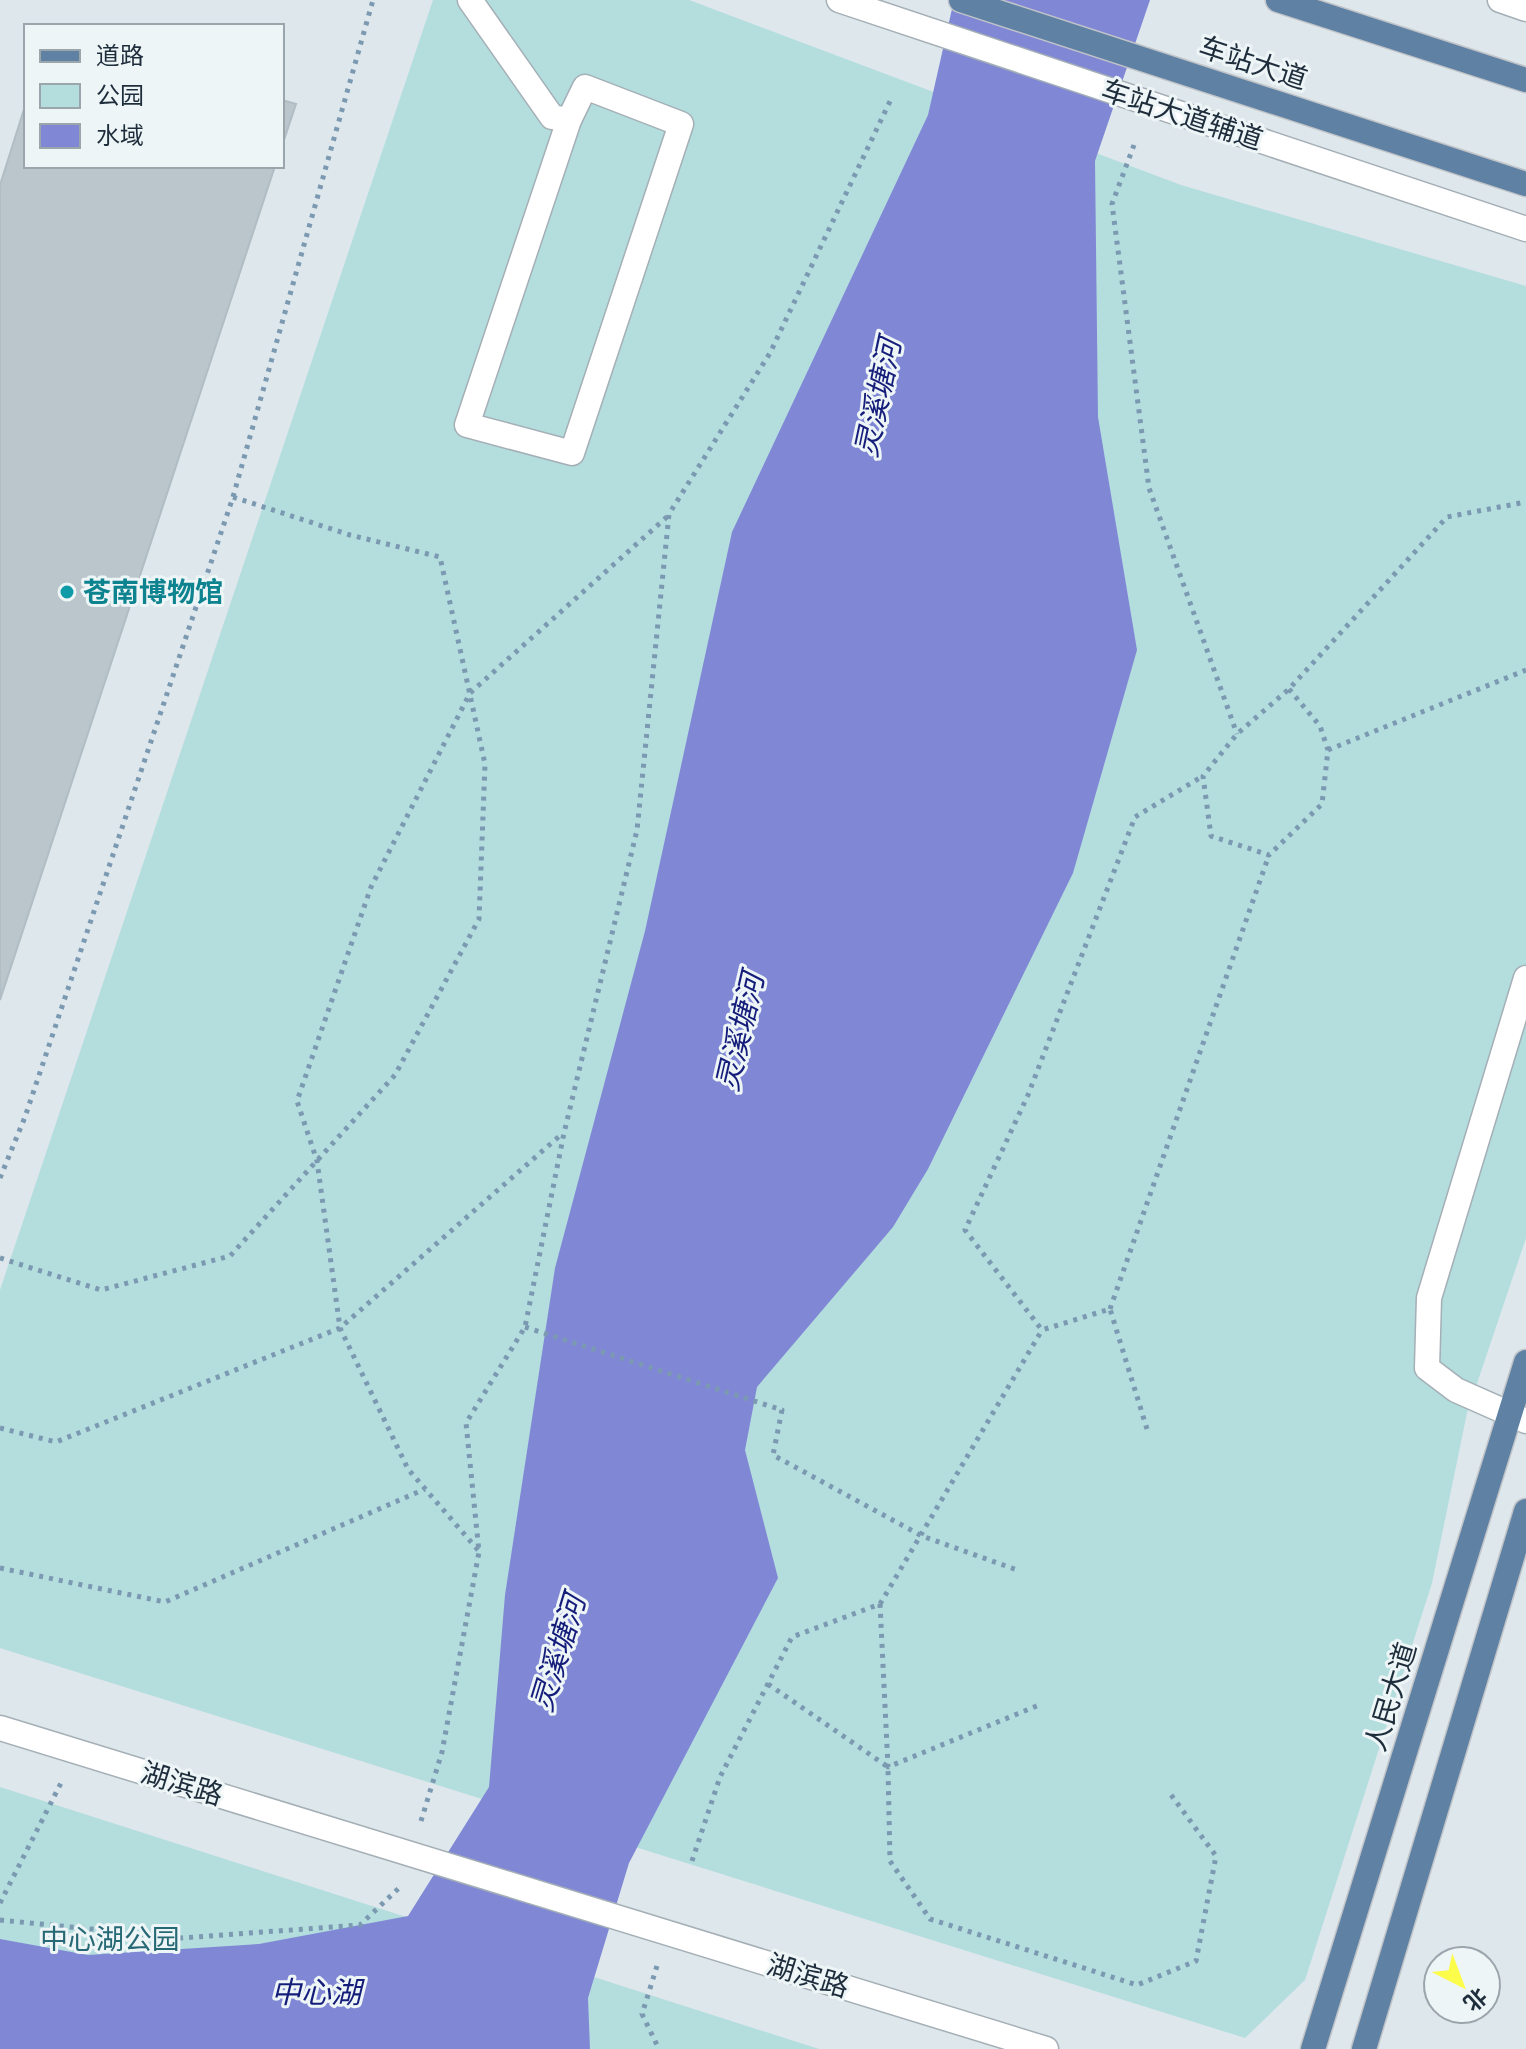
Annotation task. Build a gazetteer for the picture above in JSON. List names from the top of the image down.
{
  "streets": {
    "main road": ["车站大道", "人民大道"],
    "street": ["车站大道辅道", "湖滨路"]
  },
  "water": ["灵溪塘河", "中心湖"],
  "parks": ["中心湖公园"],
  "places": ["苍南博物馆"],
  "legend": ["道路", "公园", "水域"],
  "north": "bottom right"
}
